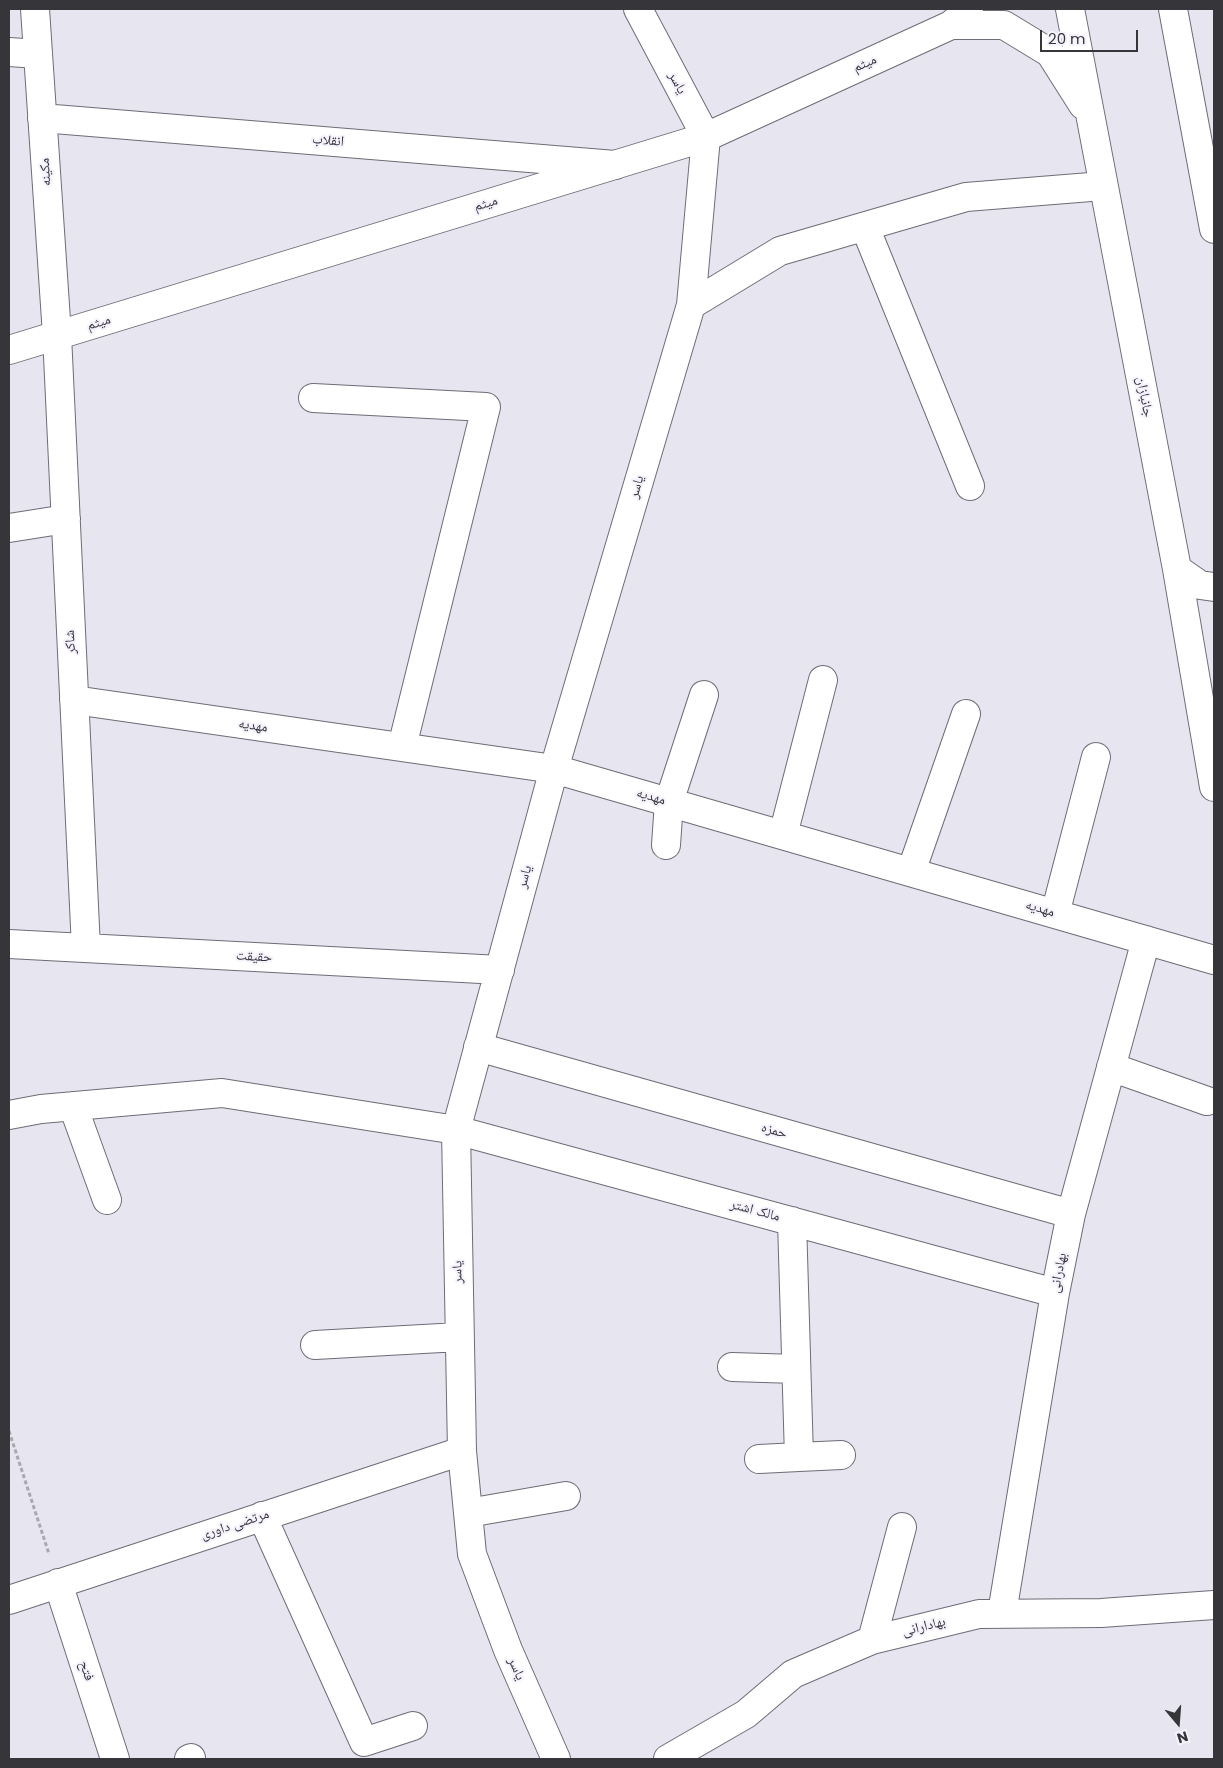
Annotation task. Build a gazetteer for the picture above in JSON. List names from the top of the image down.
{
  "streets": {
    "street": [
      "میثم",
      "یاسر",
      "انقلاب",
      "مکینه",
      "جانبازان",
      "شاکر",
      "مهدیه",
      "حقیقت",
      "حمزه",
      "مالک اشتر",
      "بهادرانی",
      "مرتضی داوری",
      "بهادارانی",
      "فتح"
    ]
  },
  "crossings": [
    ["میثم", "یاسر"],
    ["میثم", "انقلاب"],
    ["میثم", "مکینه"],
    ["میثم", "شاکر"],
    ["یاسر", "مهدیه"],
    ["یاسر", "حقیقت"],
    ["یاسر", "حمزه"],
    ["یاسر", "مالک اشتر"],
    ["یاسر", "مرتضی داوری"],
    ["انقلاب", "مکینه"],
    ["مکینه", "شاکر"],
    ["شاکر", "مهدیه"],
    ["شاکر", "حقیقت"],
    ["مهدیه", "بهادرانی"],
    ["حمزه", "بهادرانی"],
    ["مالک اشتر", "بهادرانی"],
    ["بهادرانی", "بهادارانی"],
    ["مرتضی داوری", "فتح"]
  ],
  "scale_bar": "20 m",
  "north": "bottom"
}
